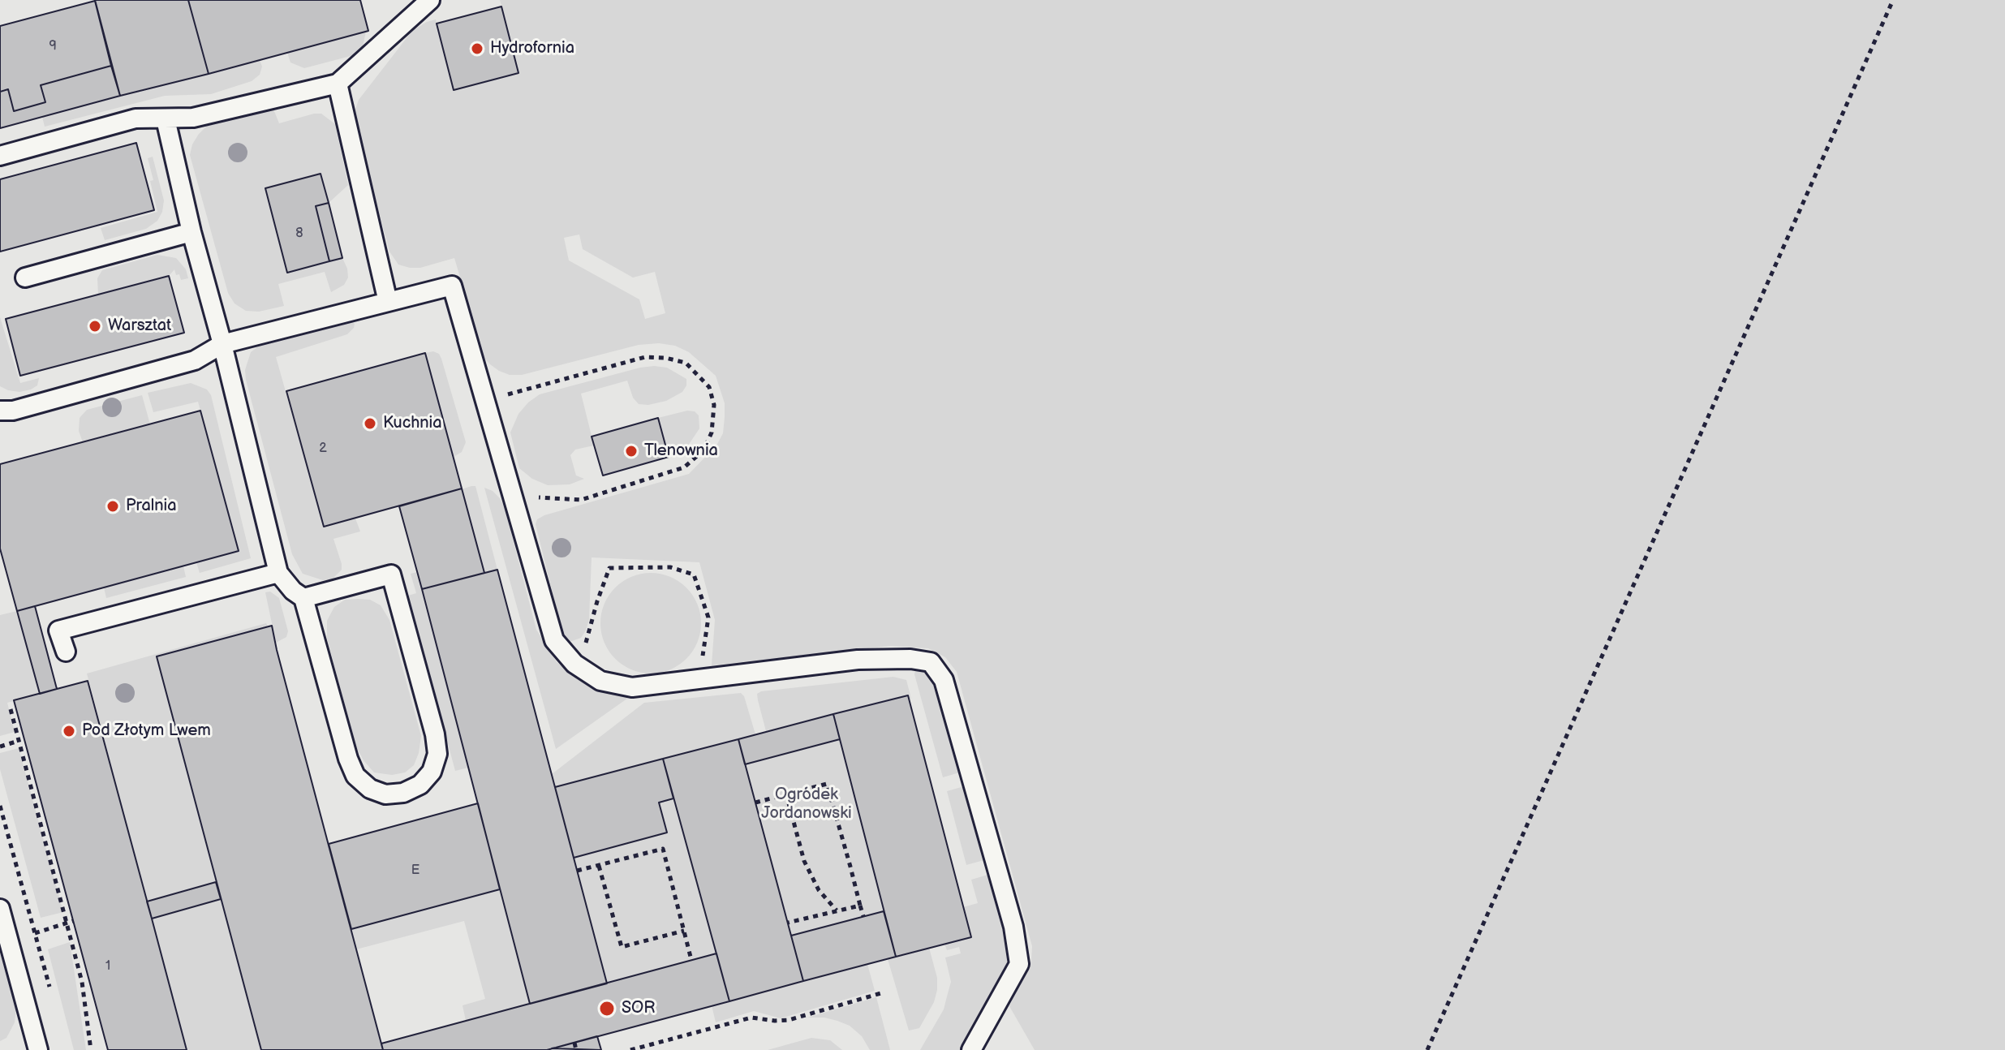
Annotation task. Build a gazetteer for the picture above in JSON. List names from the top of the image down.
{
  "parks": ["Ogródek Jordanowski"],
  "places": [
    "Hydrofornia",
    "Warsztat",
    "Kuchnia",
    "Tlenownia",
    "Pralnia",
    "Pod Złotym Lwem",
    "SOR"
  ],
  "house_numbers": [
    "9",
    "8",
    "2",
    "E",
    "1"
  ]
}
